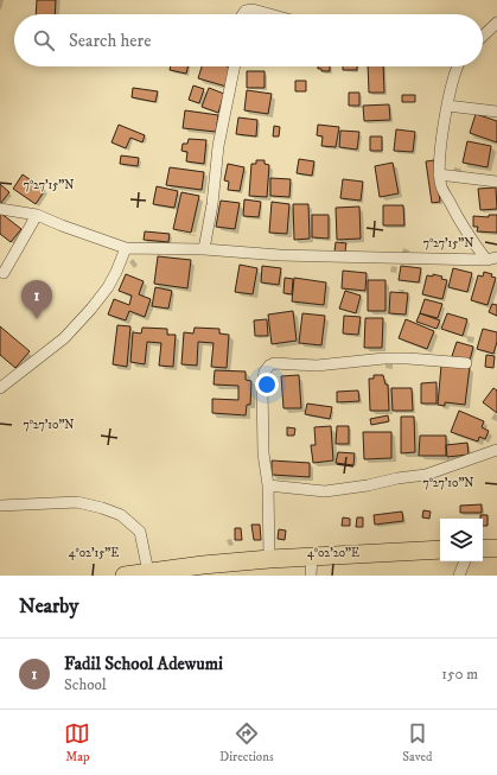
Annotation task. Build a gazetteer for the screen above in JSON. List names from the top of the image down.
{
  "page": {
    "search": "Search here",
    "pins": "1",
    "heading": "Nearby",
    "list": [
      {
        "mark": "1",
        "name": "Fadil School Adewumi",
        "note": "School",
        "value": "150 m"
      }
    ],
    "nav": ["Map", "Directions", "Saved"]
  },
  "coordinates": [
    "7°27'15\"N",
    "7°27'10\"N",
    "4°02'15\"E",
    "4°02'20\"E"
  ]
}
